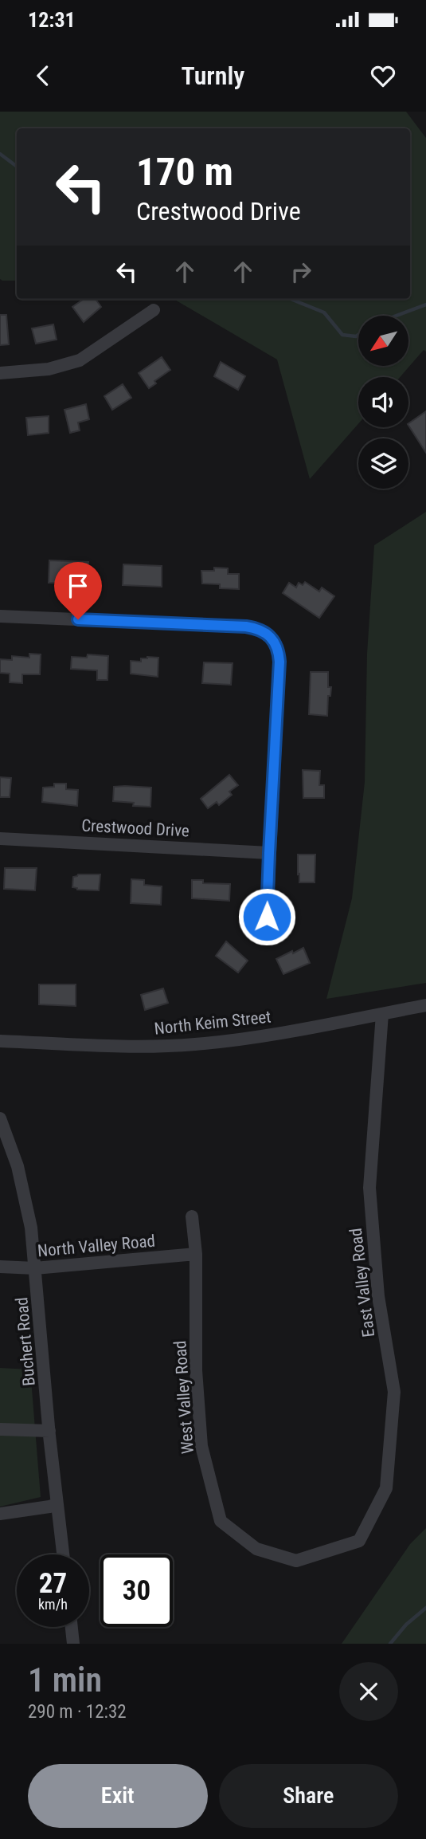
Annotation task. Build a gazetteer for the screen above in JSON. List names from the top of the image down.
{
  "streets": {
    "street": [
      "Crestwood Drive",
      "North Keim Street",
      "North Valley Road",
      "East Valley Road",
      "Buchert Road",
      "West Valley Road"
    ]
  },
  "crossings": [
    ["North Keim Street", "East Valley Road"],
    ["North Valley Road", "Buchert Road"],
    ["North Valley Road", "West Valley Road"],
    ["East Valley Road", "West Valley Road"]
  ],
  "north": "bottom left",
  "page": {
    "status": "12:31",
    "header": "Turnly",
    "turn": ["170 m", "Crestwood Drive"],
    "speed": "27 km/h",
    "limit": "30",
    "heading": ["1 min", "290 m · 12:32"],
    "buttons": ["Exit", "Share"]
  }
}
